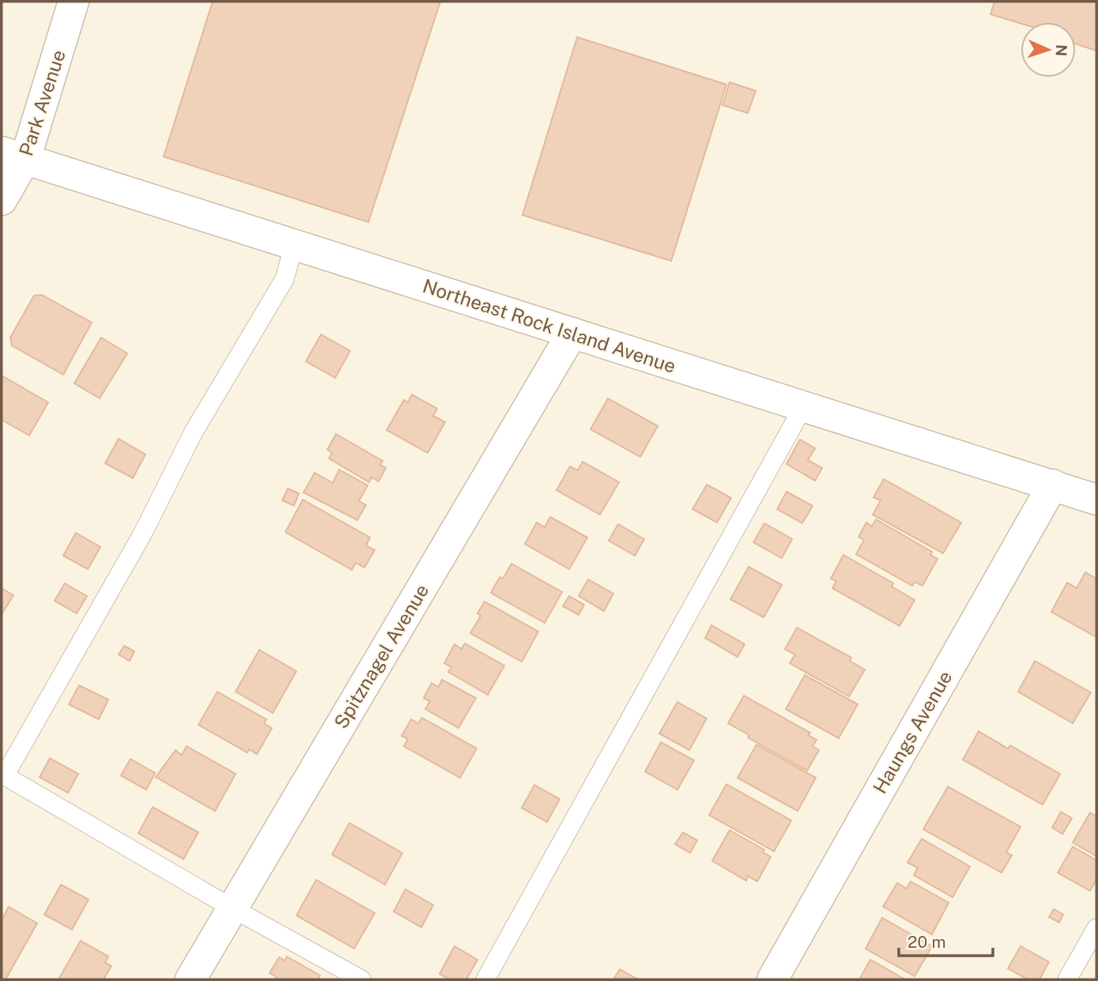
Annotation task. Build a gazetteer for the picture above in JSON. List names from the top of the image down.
{
  "streets": {
    "street": [
      "Park Avenue",
      "Northeast Rock Island Avenue",
      "Spitznagel Avenue",
      "Haungs Avenue"
    ]
  },
  "crossings": [
    ["Park Avenue", "Northeast Rock Island Avenue"],
    ["Northeast Rock Island Avenue", "Spitznagel Avenue"],
    ["Northeast Rock Island Avenue", "Haungs Avenue"]
  ],
  "scale_bar": "20 m",
  "north": "right"
}
